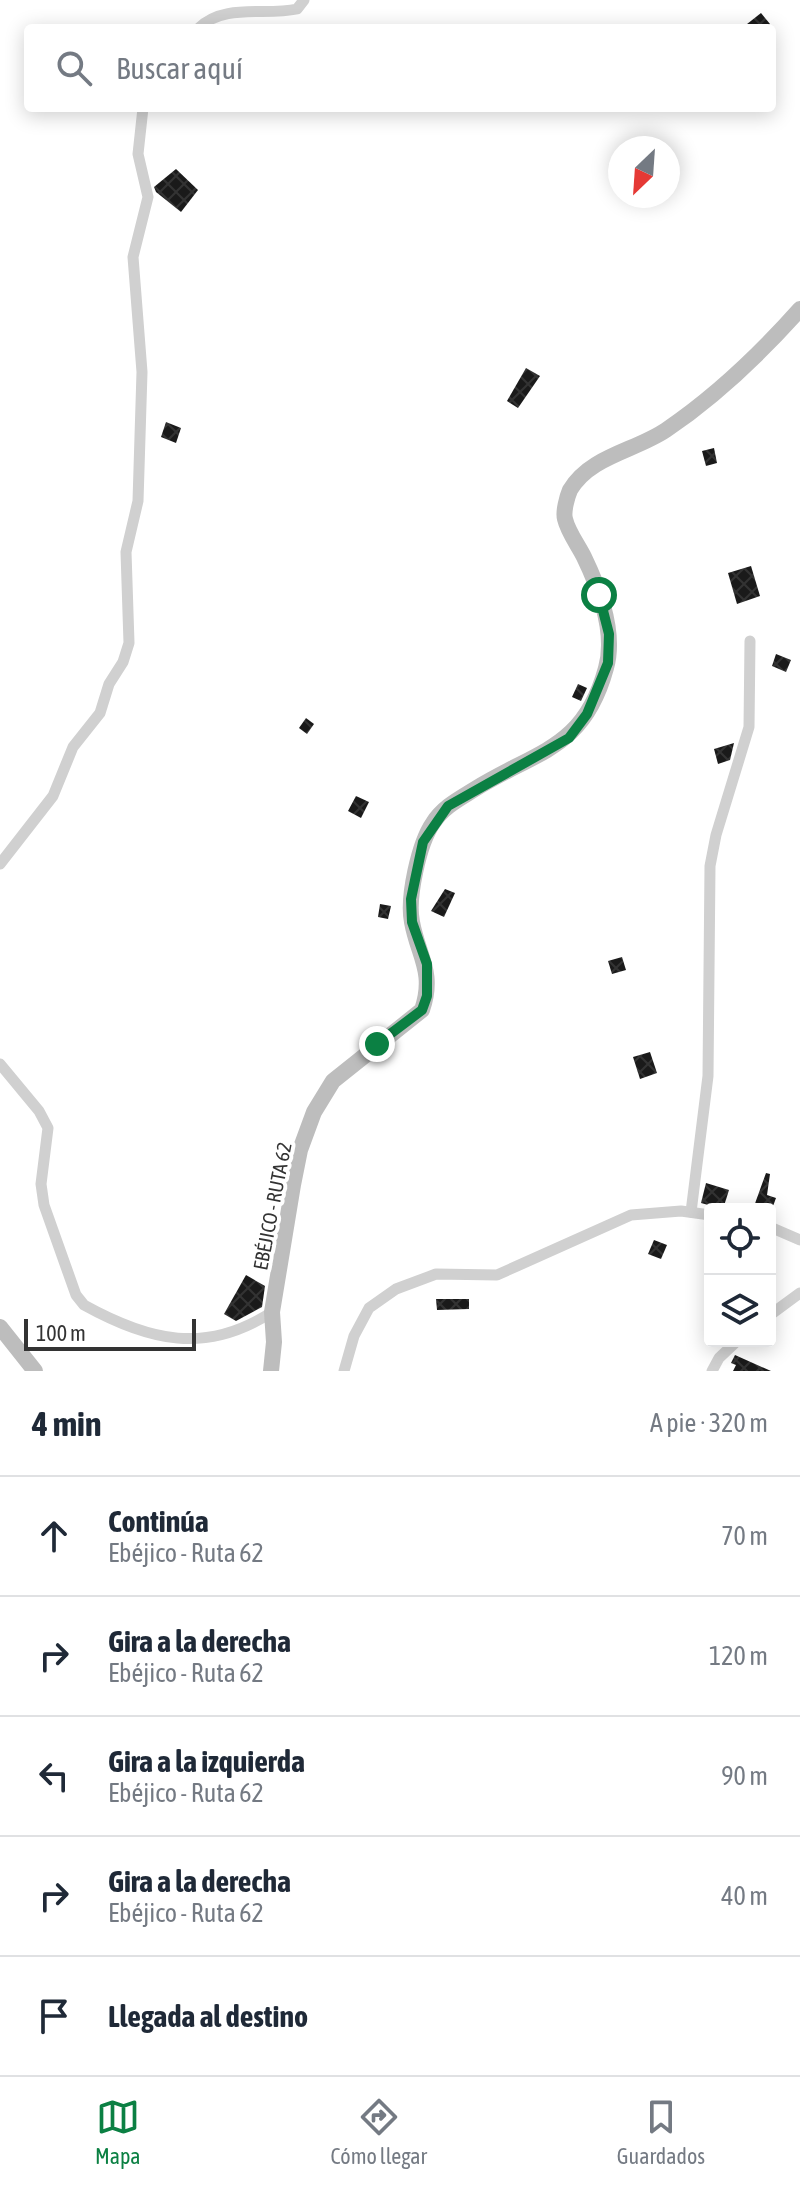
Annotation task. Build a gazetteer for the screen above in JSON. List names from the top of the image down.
{
  "streets": {
    "street": ["EBÉJICO - RUTA 62"]
  },
  "scale_bar": "100 m",
  "north": "bottom left",
  "page": {
    "search": "Buscar aquí",
    "scale": "100 m",
    "heading": ["4 min", "A pie · 320 m"],
    "list": [
      ["Continúa", "Ebéjico - Ruta 62", "70 m"],
      ["Gira a la derecha", "Ebéjico - Ruta 62", "120 m"],
      ["Gira a la izquierda", "Ebéjico - Ruta 62", "90 m"],
      ["Gira a la derecha", "Ebéjico - Ruta 62", "40 m"],
      "Llegada al destino"
    ],
    "nav": ["Mapa", "Cómo llegar", "Guardados"]
  }
}
